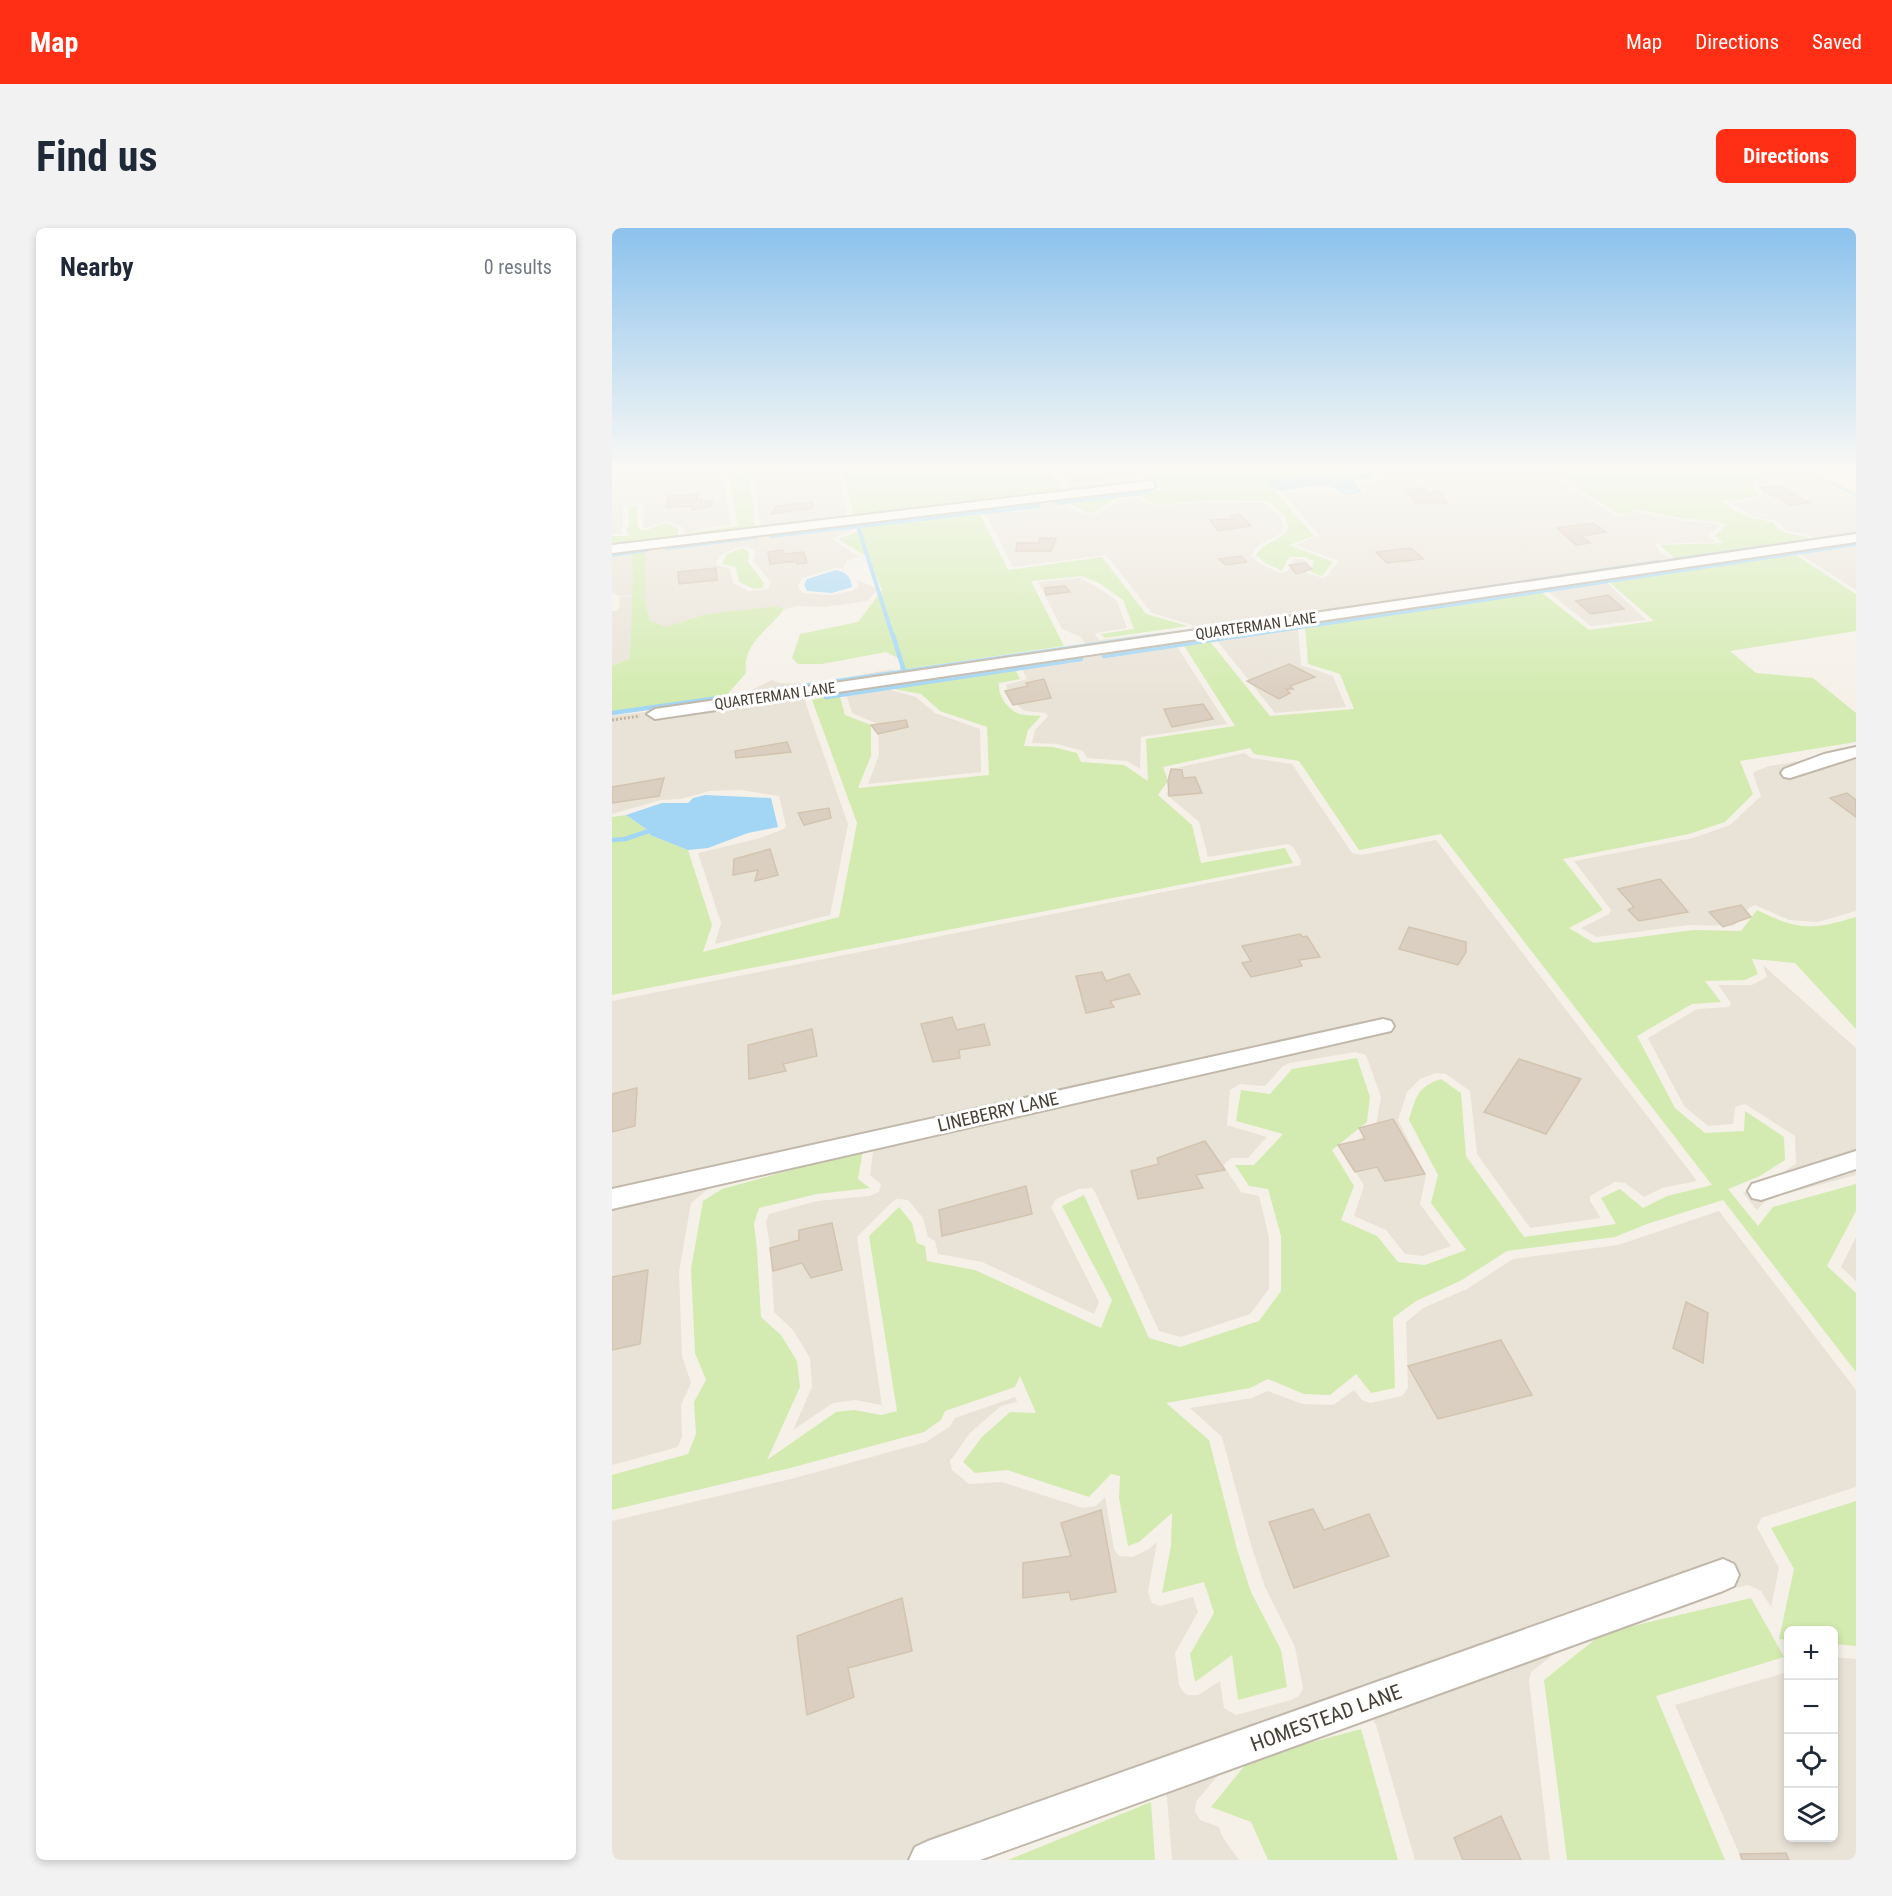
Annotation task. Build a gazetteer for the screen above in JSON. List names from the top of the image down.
{
  "streets": {
    "street": ["QUARTERMAN LANE", "LINEBERRY LANE", "HOMESTEAD LANE"]
  },
  "page": {
    "header": "Map",
    "nav": ["Map", "Directions", "Saved"],
    "buttons": "Directions",
    "title": "Find us",
    "heading": ["Nearby", "0 results"],
    "map_buttons": ["+", "−"]
  }
}
